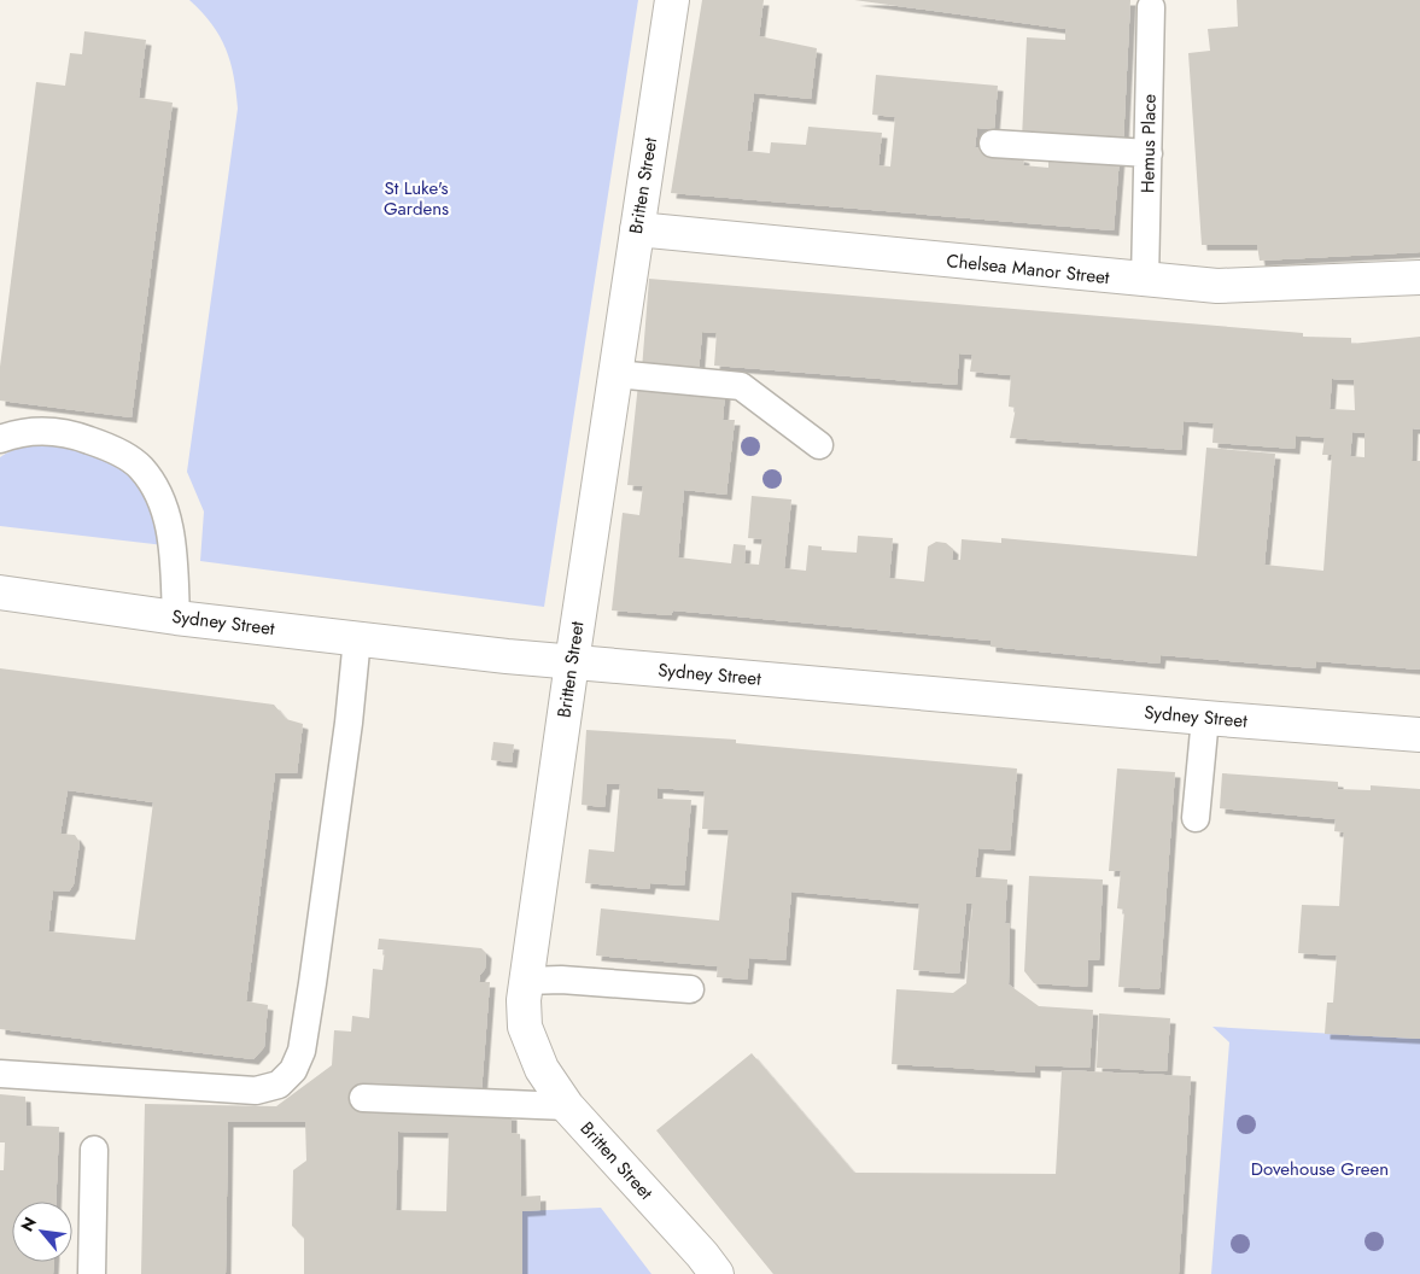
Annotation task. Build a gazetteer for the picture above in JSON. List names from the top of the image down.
{
  "streets": {
    "street": ["Britten Street", "Chelsea Manor Street", "Sydney Street"],
    "lane": ["Hemus Place"]
  },
  "crossings": [
    ["Hemus Place", "Chelsea Manor Street"],
    ["Britten Street", "Chelsea Manor Street"],
    ["Britten Street", "Sydney Street"]
  ],
  "parks": ["St Luke's Gardens", "Dovehouse Green"],
  "north": "top left"
}
